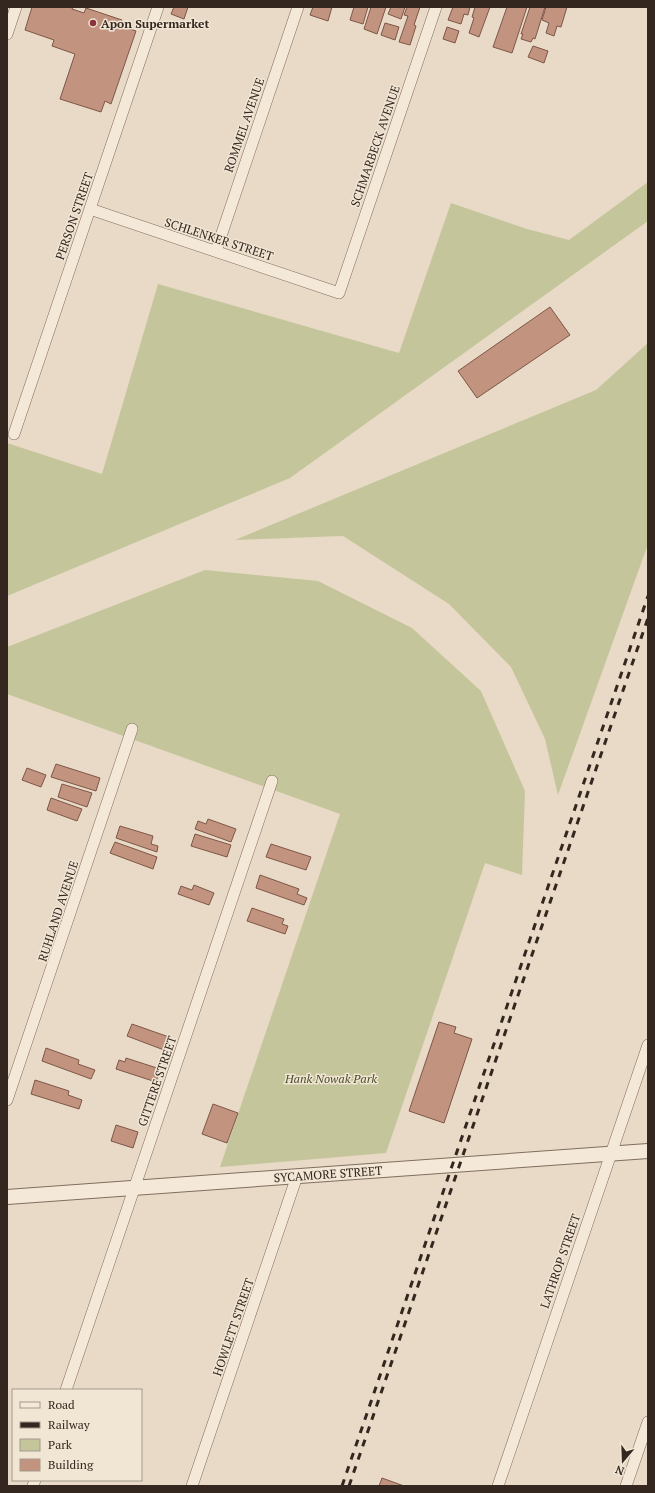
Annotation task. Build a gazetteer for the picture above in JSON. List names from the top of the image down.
{
  "streets": {
    "street": [
      "ROMMEL AVENUE",
      "SCHMARBECK AVENUE",
      "PERSON STREET",
      "SCHLENKER STREET",
      "RUHLAND AVENUE",
      "GITTERE STREET",
      "SYCAMORE STREET",
      "LATHROP STREET",
      "HOWLETT STREET"
    ]
  },
  "crossings": [
    ["ROMMEL AVENUE", "SCHLENKER STREET"],
    ["SCHMARBECK AVENUE", "SCHLENKER STREET"],
    ["PERSON STREET", "SCHLENKER STREET"],
    ["GITTERE STREET", "SYCAMORE STREET"],
    ["SYCAMORE STREET", "LATHROP STREET"],
    ["SYCAMORE STREET", "HOWLETT STREET"]
  ],
  "parks": ["Hank Nowak Park"],
  "places": ["Apon Supermarket"],
  "legend": [
    "Road",
    "Railway",
    "Park",
    "Building"
  ],
  "north": "bottom"
}
